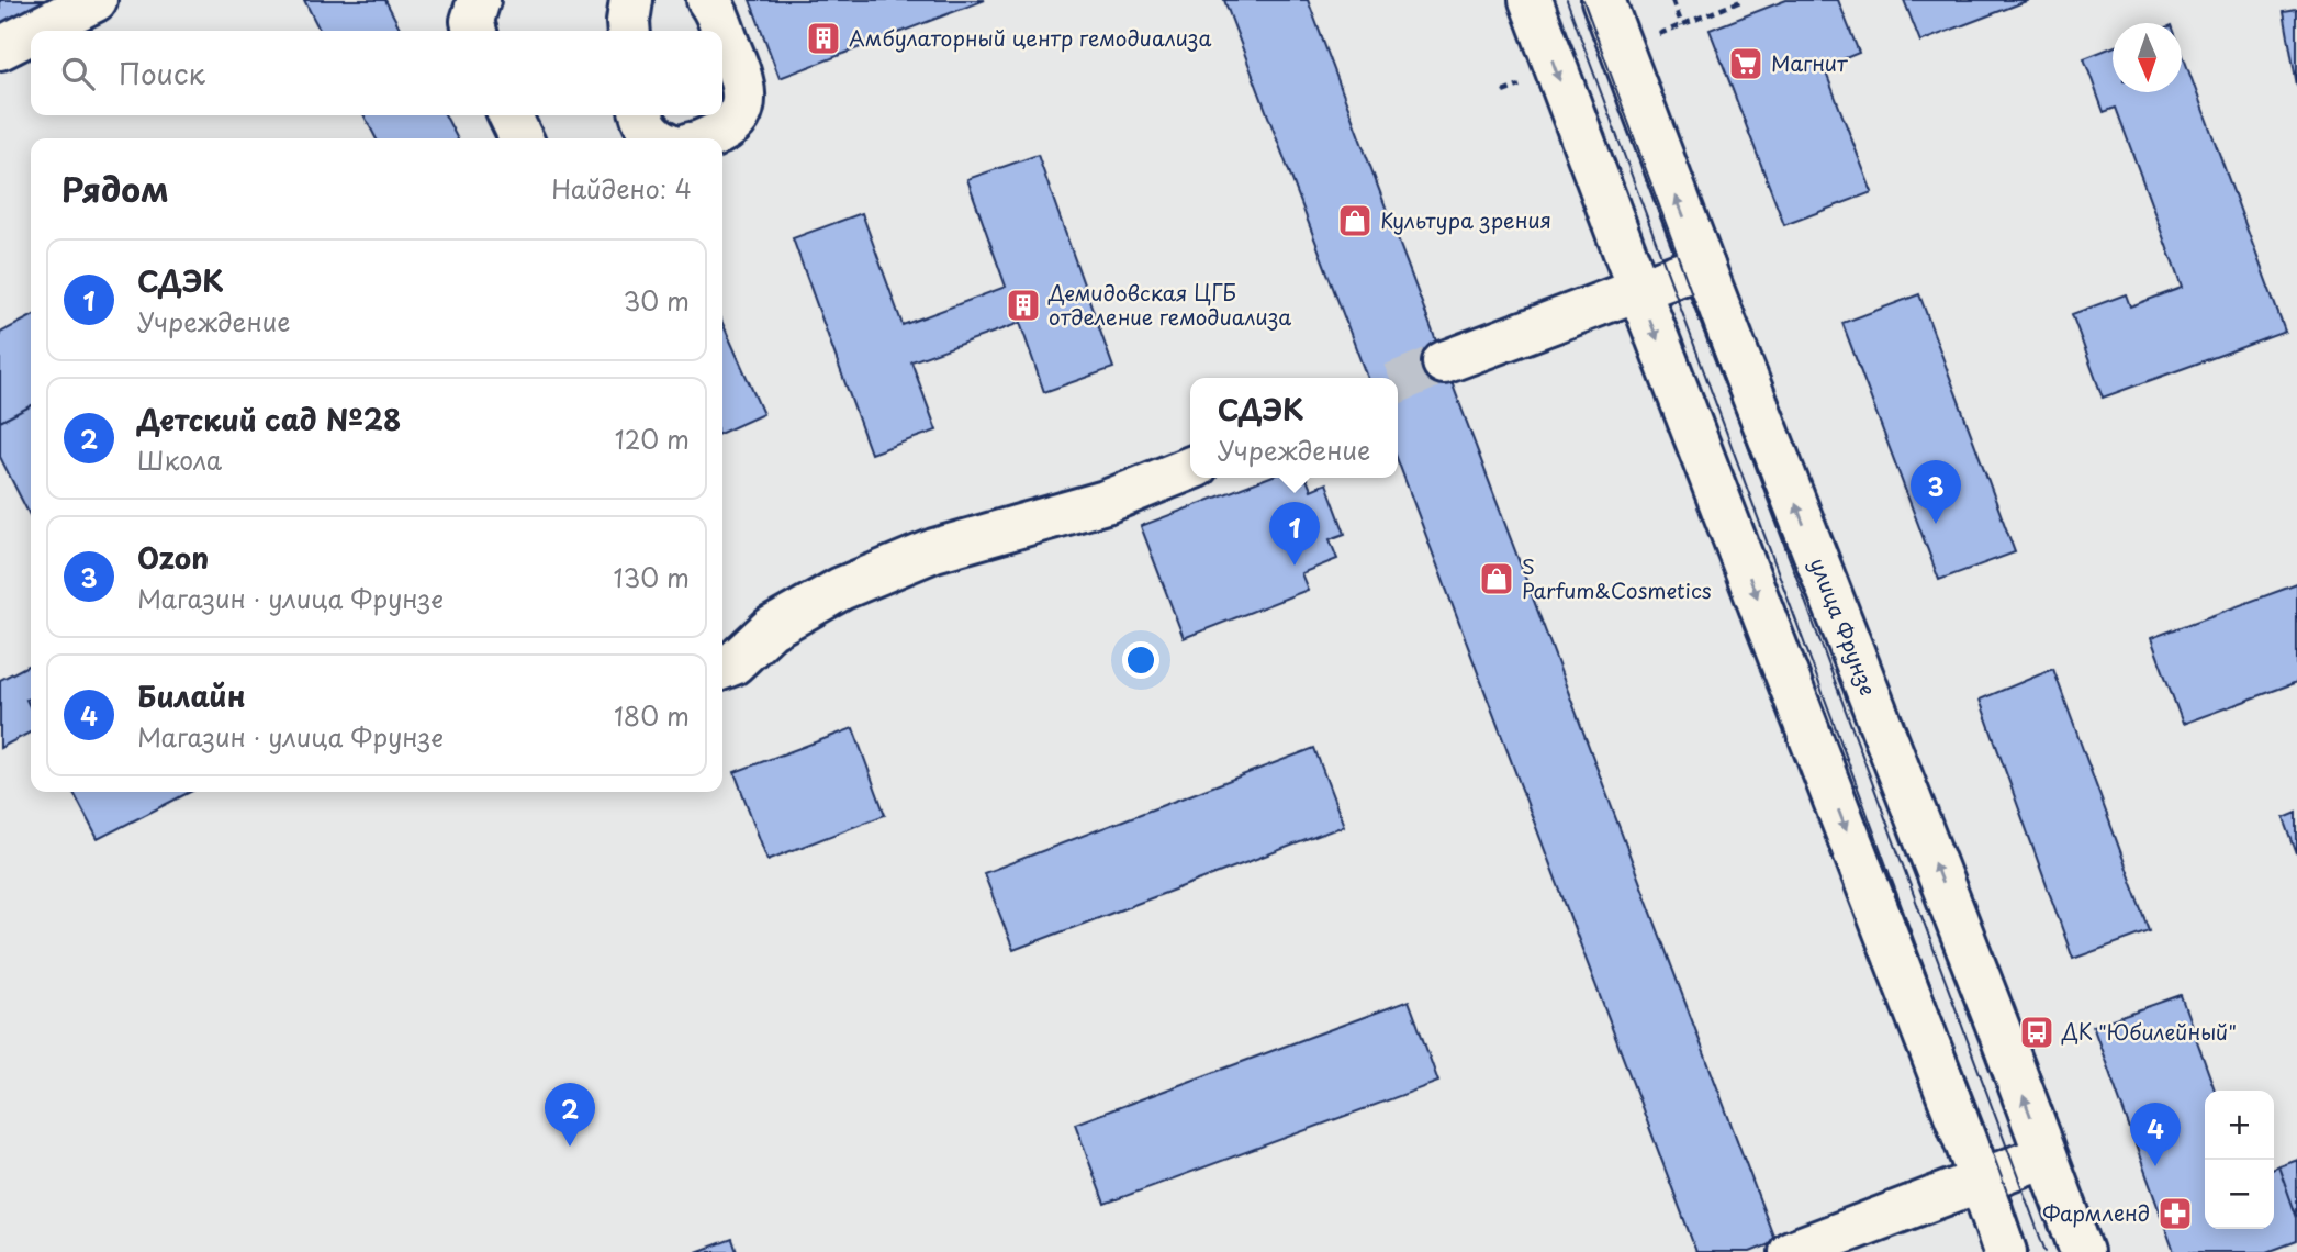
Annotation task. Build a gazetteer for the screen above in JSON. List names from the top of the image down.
{
  "streets": {
    "main road": ["улица Фрунзе"]
  },
  "places": {
    "building": ["Амбулаторный центр гемодиализа", "Демидовская ЦГБ отделение гемодиализа"],
    "supermarket": ["Магнит"],
    "shop": ["Культура зрения", "S Parfum&Cosmetics"],
    "bus stop": ["ДК \"Юбилейный\""],
    "pharmacy": ["Фармленд"]
  },
  "north": "bottom",
  "page": {
    "search": "Поиск",
    "heading": ["Рядом", "Найдено: 4"],
    "list": [
      {
        "mark": "1",
        "name": "СДЭК",
        "note": "Учреждение",
        "value": "30 m"
      },
      {
        "mark": "2",
        "name": "Детский сад №28",
        "note": "Школа",
        "value": "120 m"
      },
      {
        "mark": "3",
        "name": "Ozon",
        "note": "Магазин · улица Фрунзе",
        "value": "130 m"
      },
      {
        "mark": "4",
        "name": "Билайн",
        "note": "Магазин · улица Фрунзе",
        "value": "180 m"
      }
    ],
    "popup": ["СДЭК", "Учреждение"],
    "pins": [
      "3",
      "1",
      "2",
      "4"
    ],
    "map_buttons": ["+", "−"]
  }
}
